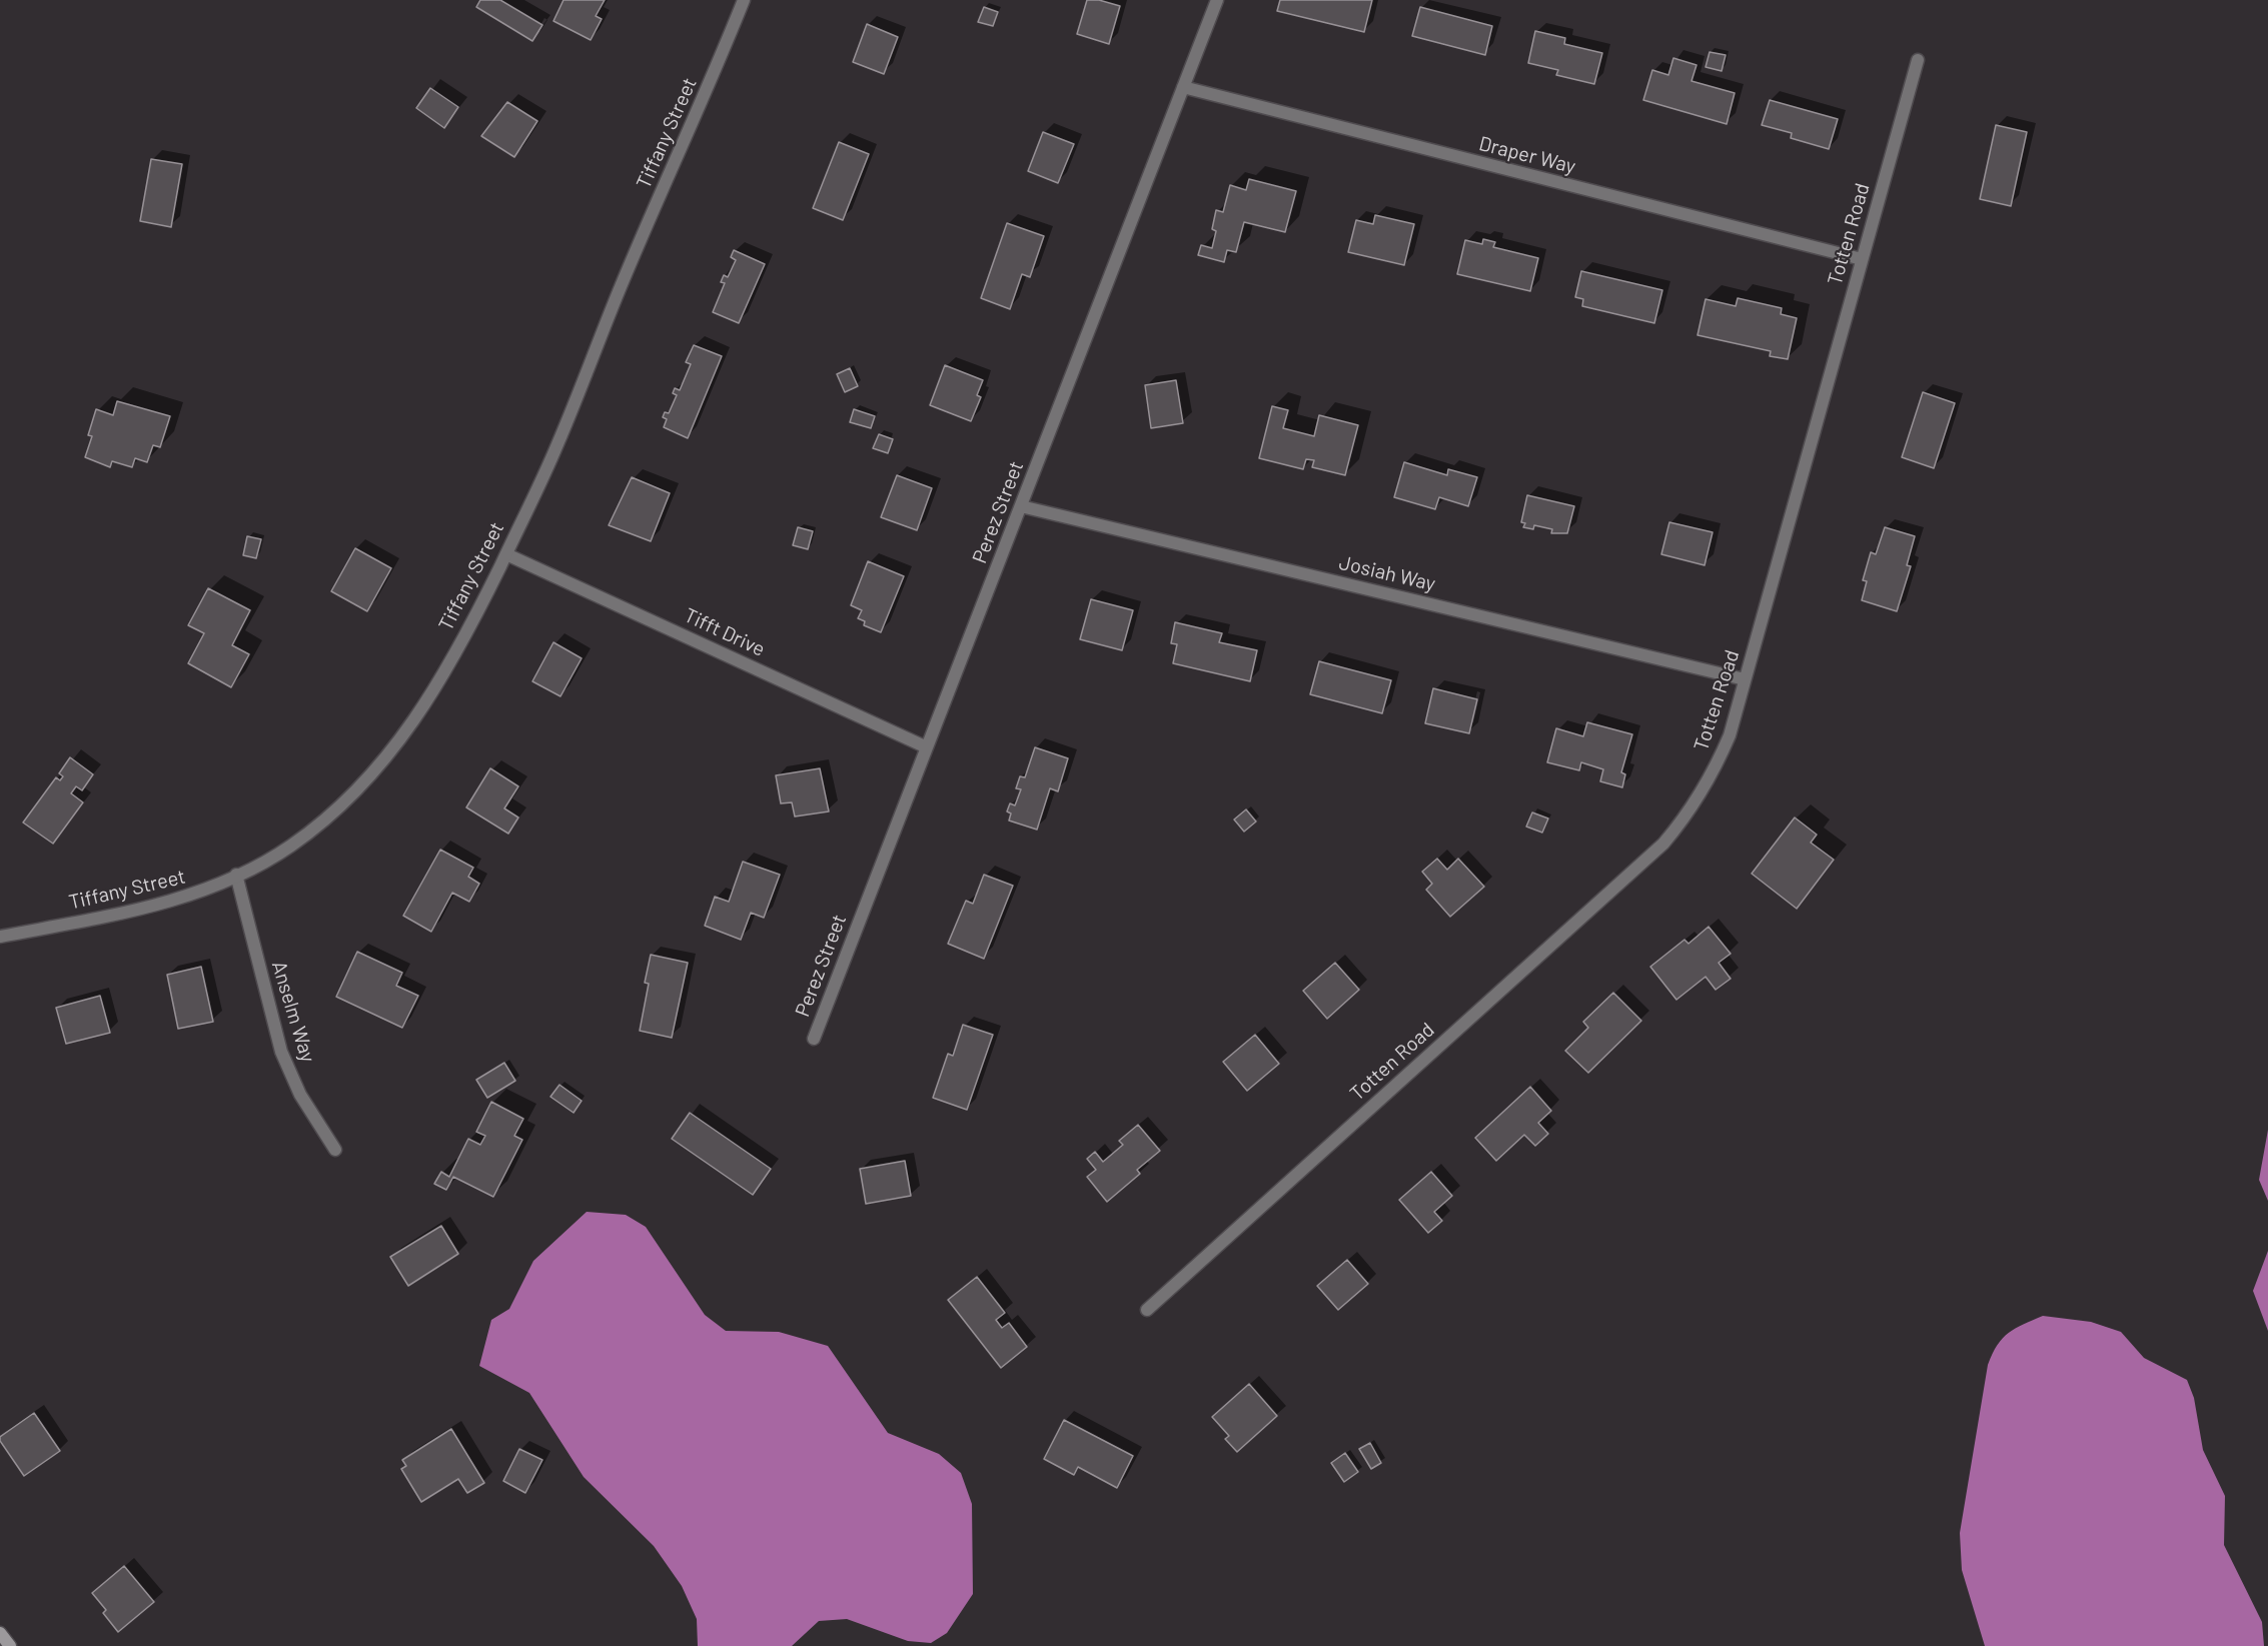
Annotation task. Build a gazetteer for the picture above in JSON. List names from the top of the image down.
{
  "streets": {
    "street": [
      "Tiffany Street",
      "Draper Way",
      "Totten Road",
      "Perez Street",
      "Josiah Way",
      "Tifft Drive",
      "Anselm Way"
    ]
  },
  "crossings": [
    ["Tiffany Street", "Tifft Drive"],
    ["Tiffany Street", "Anselm Way"],
    ["Draper Way", "Totten Road"],
    ["Draper Way", "Perez Street"],
    ["Totten Road", "Josiah Way"],
    ["Perez Street", "Josiah Way"],
    ["Perez Street", "Tifft Drive"]
  ]
}
